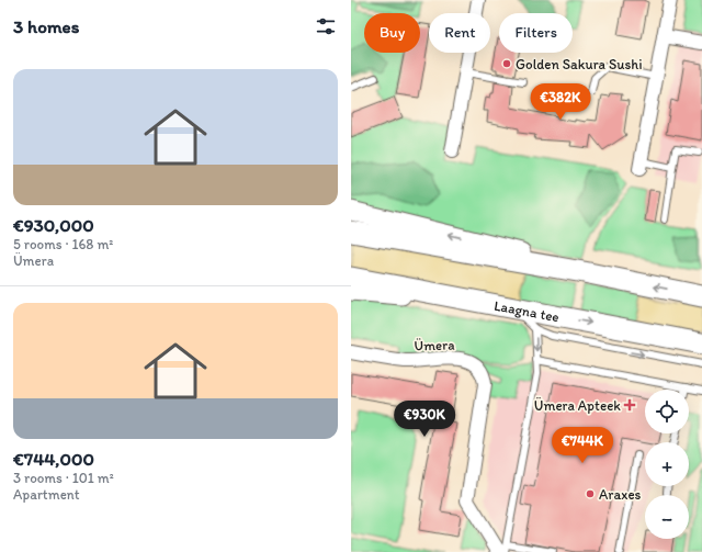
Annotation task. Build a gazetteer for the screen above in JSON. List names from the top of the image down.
{
  "streets": {
    "main road": ["Laagna tee"],
    "street": ["Ümera"]
  },
  "places": {
    "other": ["Golden Sakura Sushi", "Araxes"],
    "health": ["Ümera Apteek"]
  },
  "page": {
    "heading": "3 homes",
    "chip": ["Buy", "Rent", "Filters"],
    "list": [
      {
        "name": "€930,000",
        "note": "5 rooms · 168 m² · Ümera"
      },
      {
        "name": "€744,000",
        "note": "3 rooms · 101 m² · Apartment"
      }
    ],
    "price": ["€382K", "€930K", "€744K"],
    "map_buttons": ["+", "−"]
  }
}
